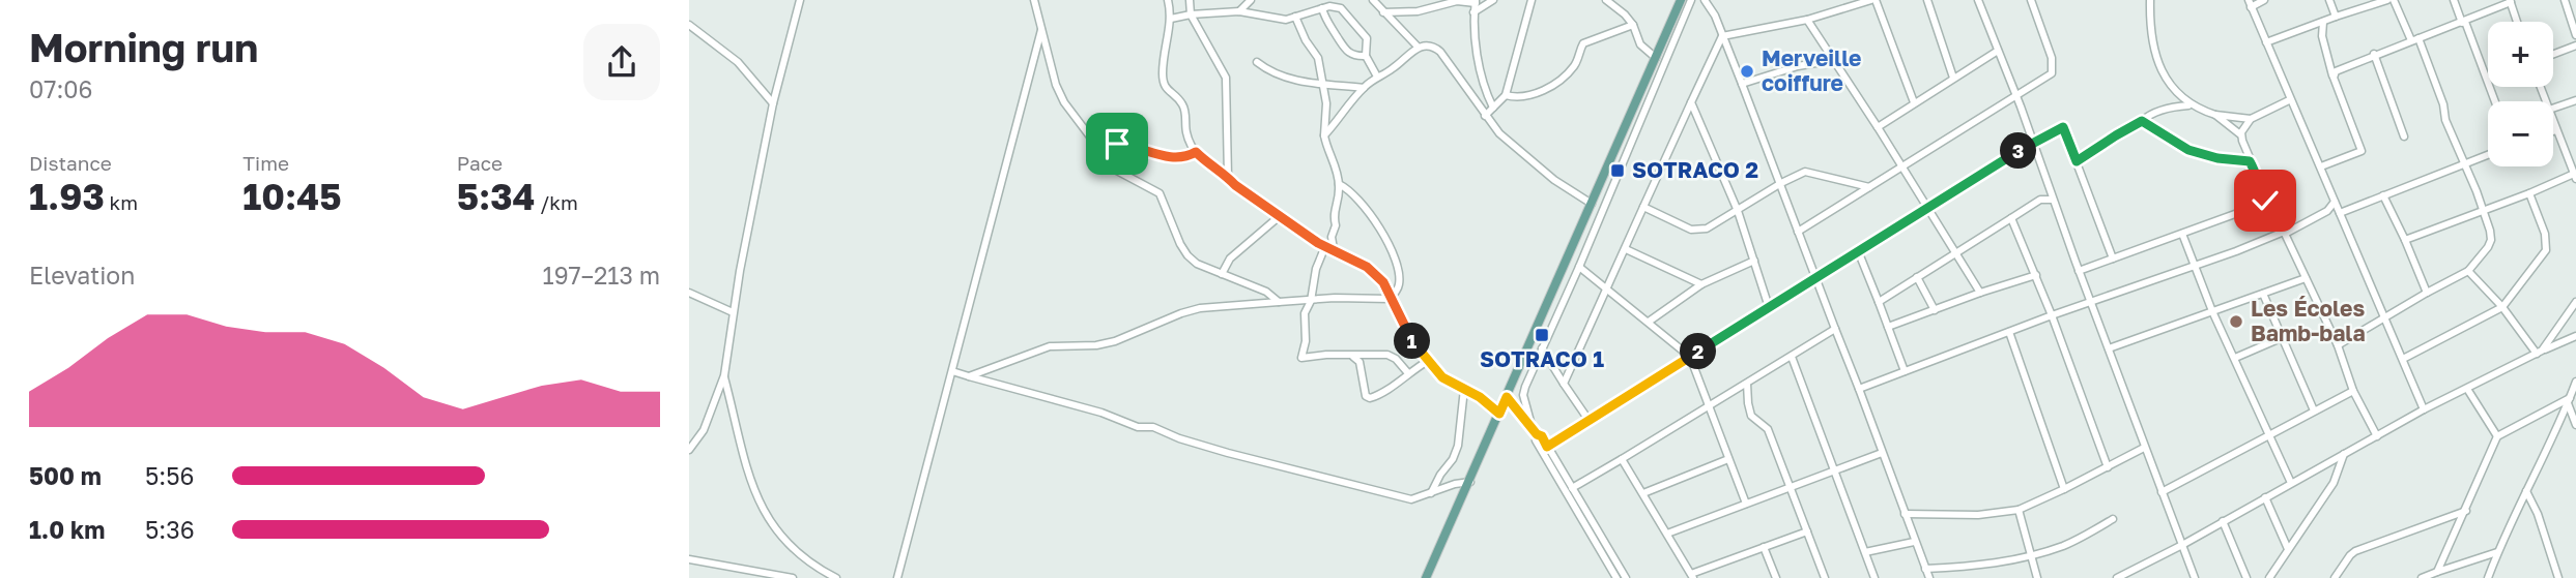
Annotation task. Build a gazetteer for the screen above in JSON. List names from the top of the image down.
{
  "places": {
    "other": ["Merveille coiffure", "Les Écoles Bamb-bala"],
    "transit": ["SOTRACO 2", "SOTRACO 1"]
  },
  "page": {
    "heading": ["Morning run", "07:06"],
    "map_buttons": ["+", "−"],
    "stats": [
      ["Distance", "1.93 km"],
      ["Time", "10:45"],
      ["Pace", "5:34 /km"]
    ],
    "pins": ["3", "1", "2"],
    "chart": ["Elevation", "197–213 m"],
    "list": [
      {
        "name": "500 m",
        "note": "5:56"
      },
      {
        "name": "1.0 km",
        "note": "5:36"
      }
    ]
  }
}
